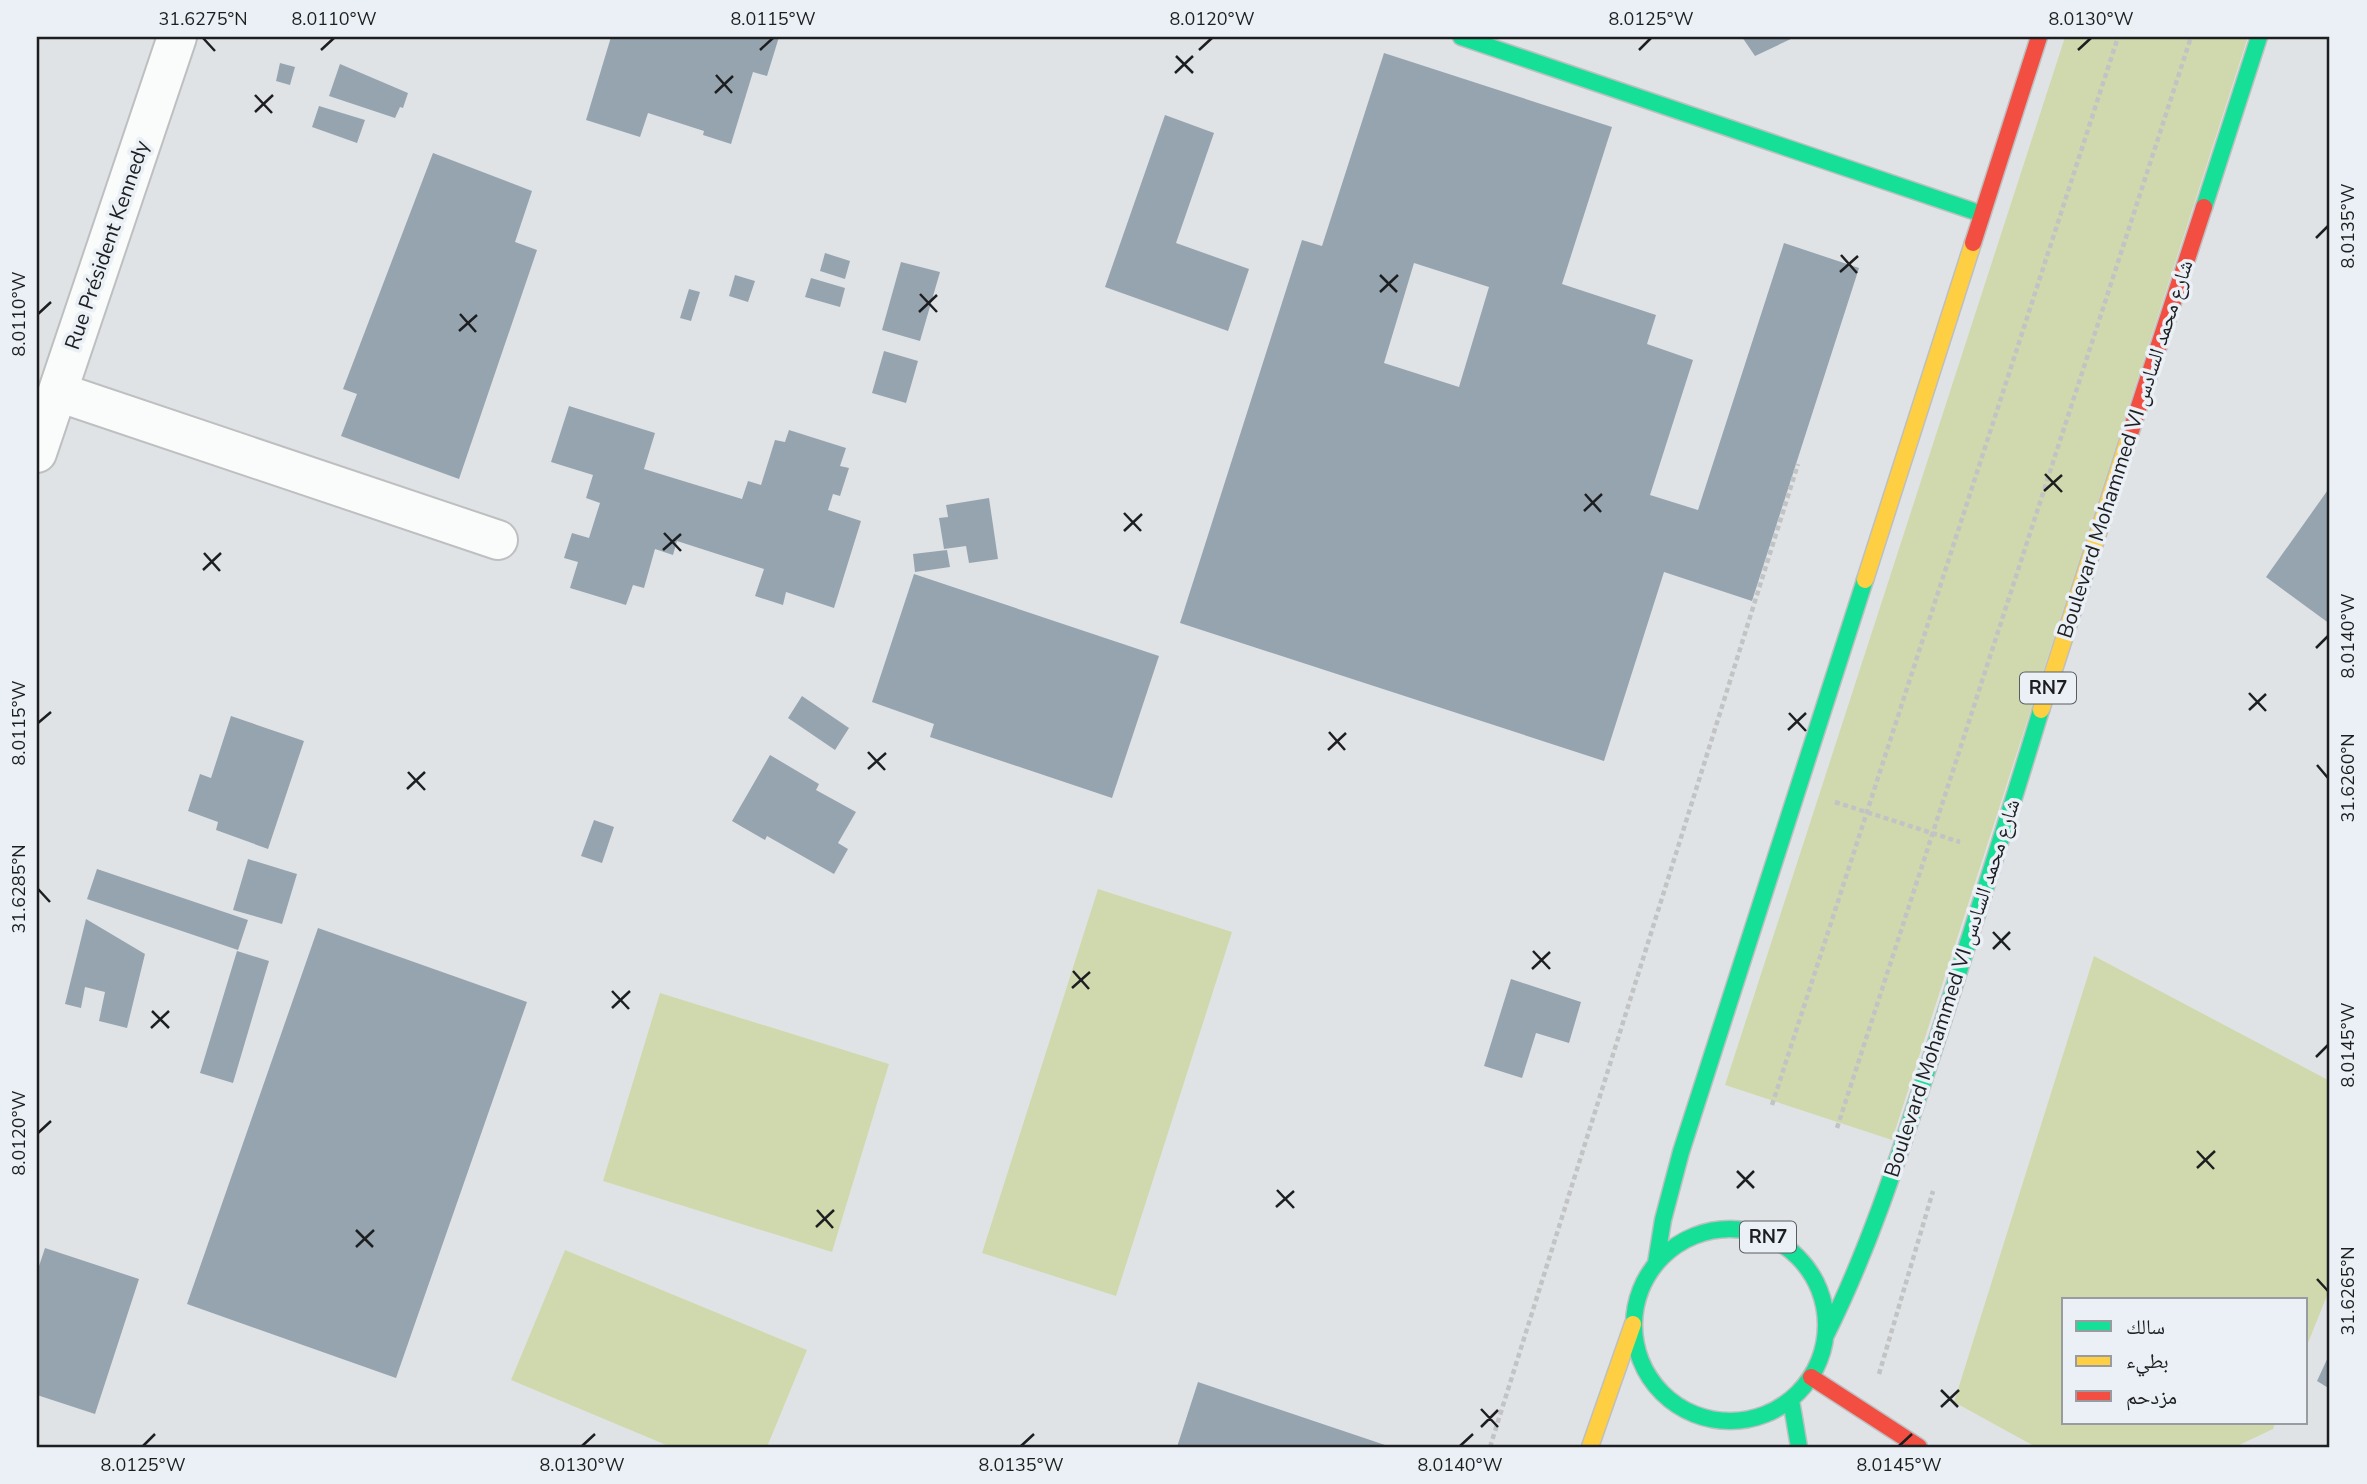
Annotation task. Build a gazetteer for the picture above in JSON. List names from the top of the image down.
{
  "streets": {
    "main road": ["Boulevard Mohammed VI شارع محمد السادس", "RN7"],
    "street": ["Rue Président Kennedy"]
  },
  "crossings": [
    ["Boulevard Mohammed VI شارع محمد السادس", "RN7"]
  ],
  "legend": ["سالك", "بطيء", "مزدحم"],
  "coordinates": [
    "31.6275°N",
    "8.0110°W",
    "8.0115°W",
    "8.0120°W",
    "8.0125°W",
    "8.0130°W",
    "8.0135°W",
    "8.0140°W",
    "31.6260°N",
    "31.6285°N",
    "8.0145°W",
    "31.6265°N"
  ]
}
